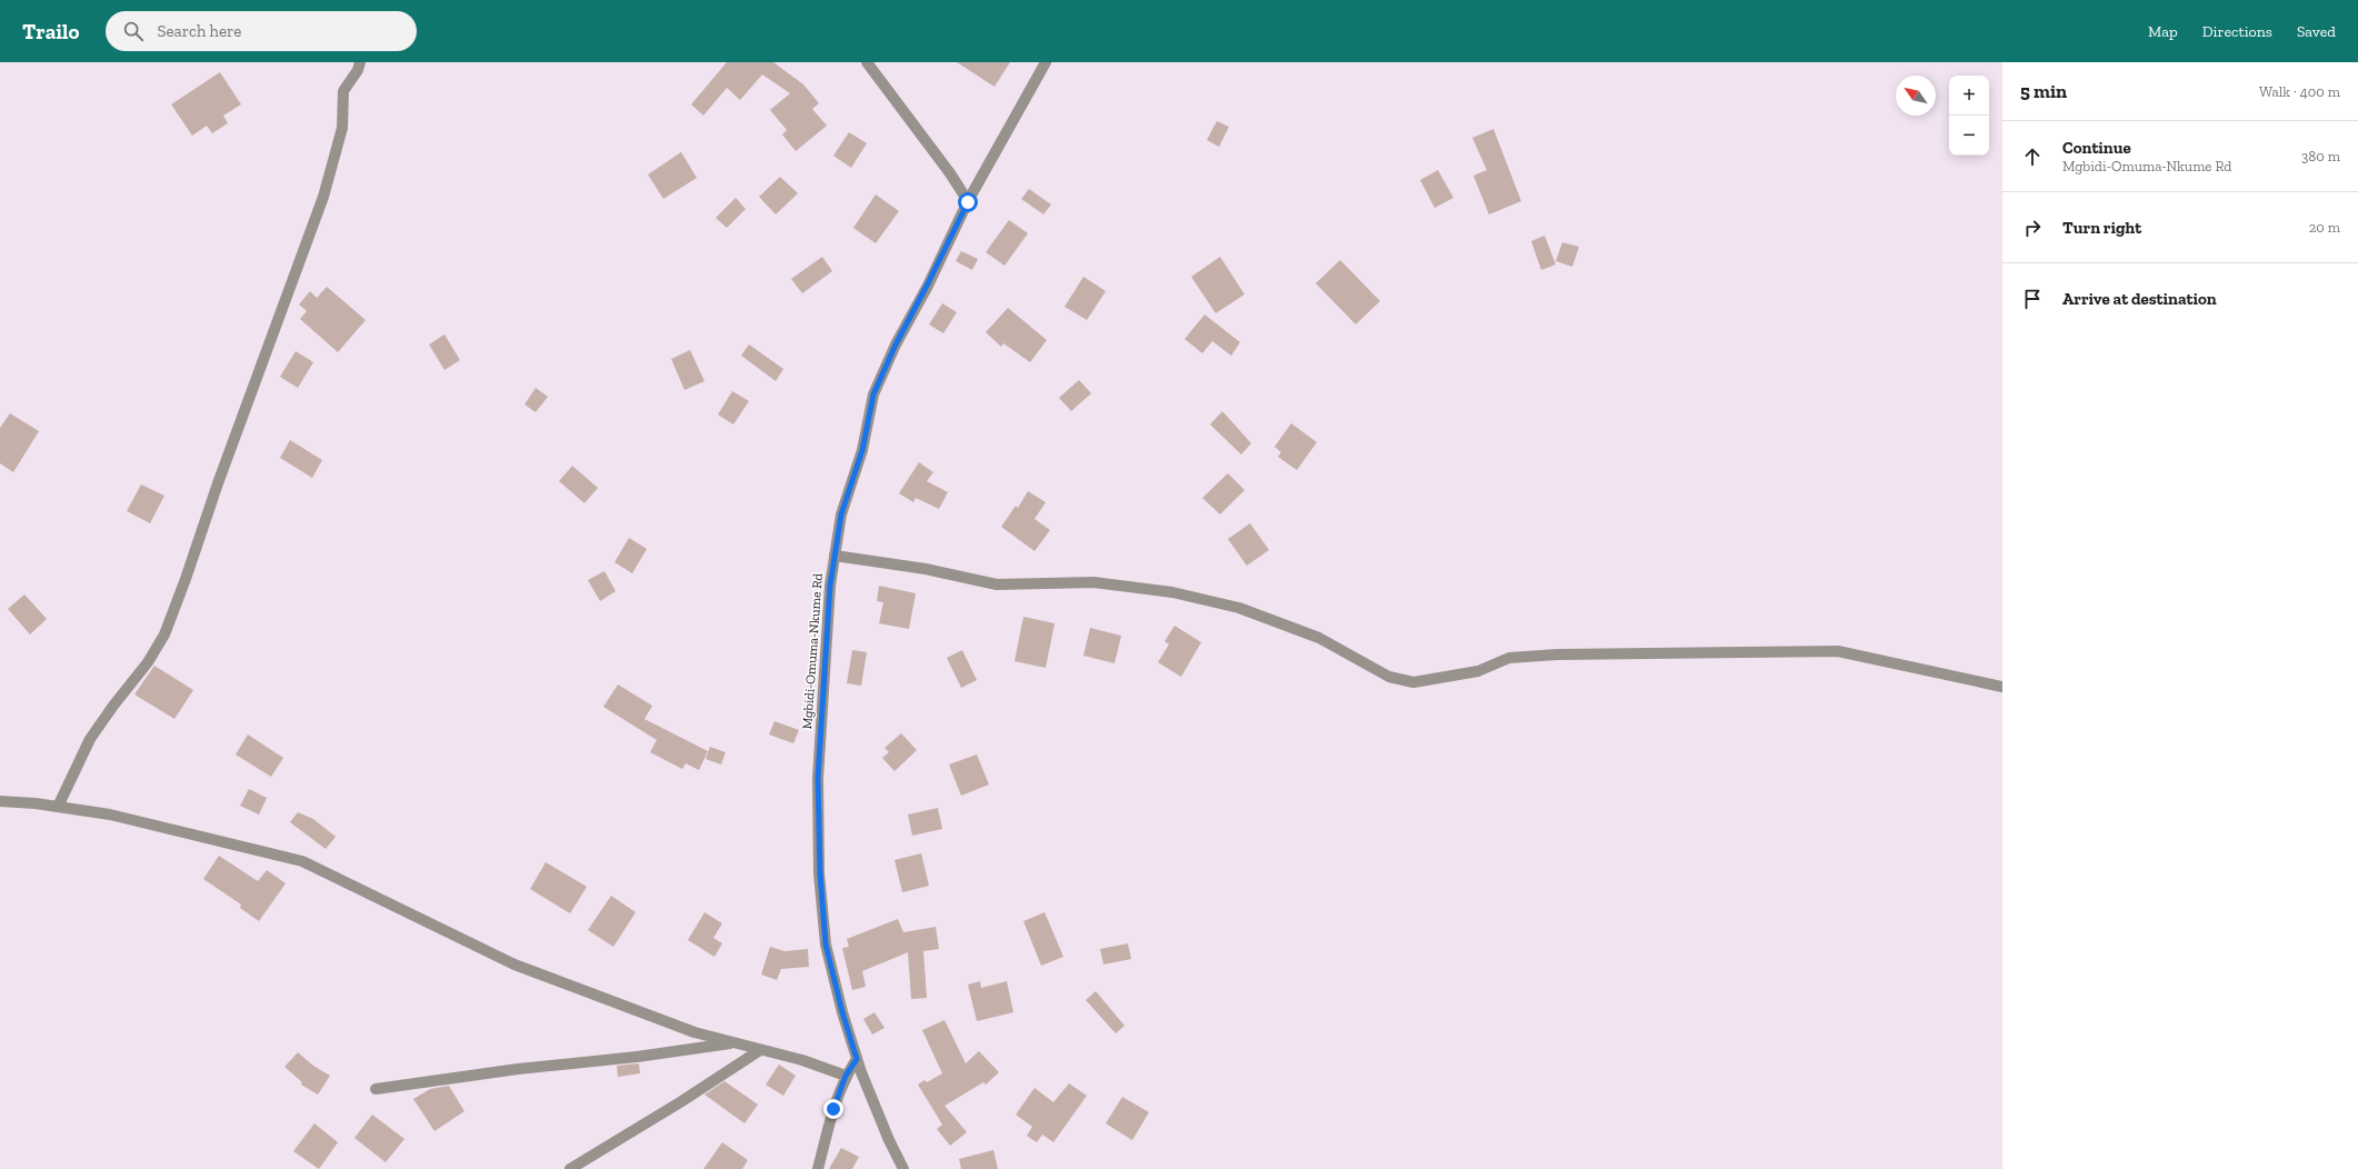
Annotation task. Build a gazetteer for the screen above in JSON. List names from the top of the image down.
{
  "streets": {
    "street": ["Mgbidi-Omuma-Nkume Rd"]
  },
  "north": "top left",
  "page": {
    "header": "Trailo",
    "search": "Search here",
    "nav": ["Map", "Directions", "Saved"],
    "heading": ["5 min", "Walk · 400 m"],
    "map_buttons": ["+", "−"],
    "list": [
      ["Continue", "Mgbidi-Omuma-Nkume Rd", "380 m"],
      ["Turn right", "20 m"],
      "Arrive at destination"
    ]
  }
}
